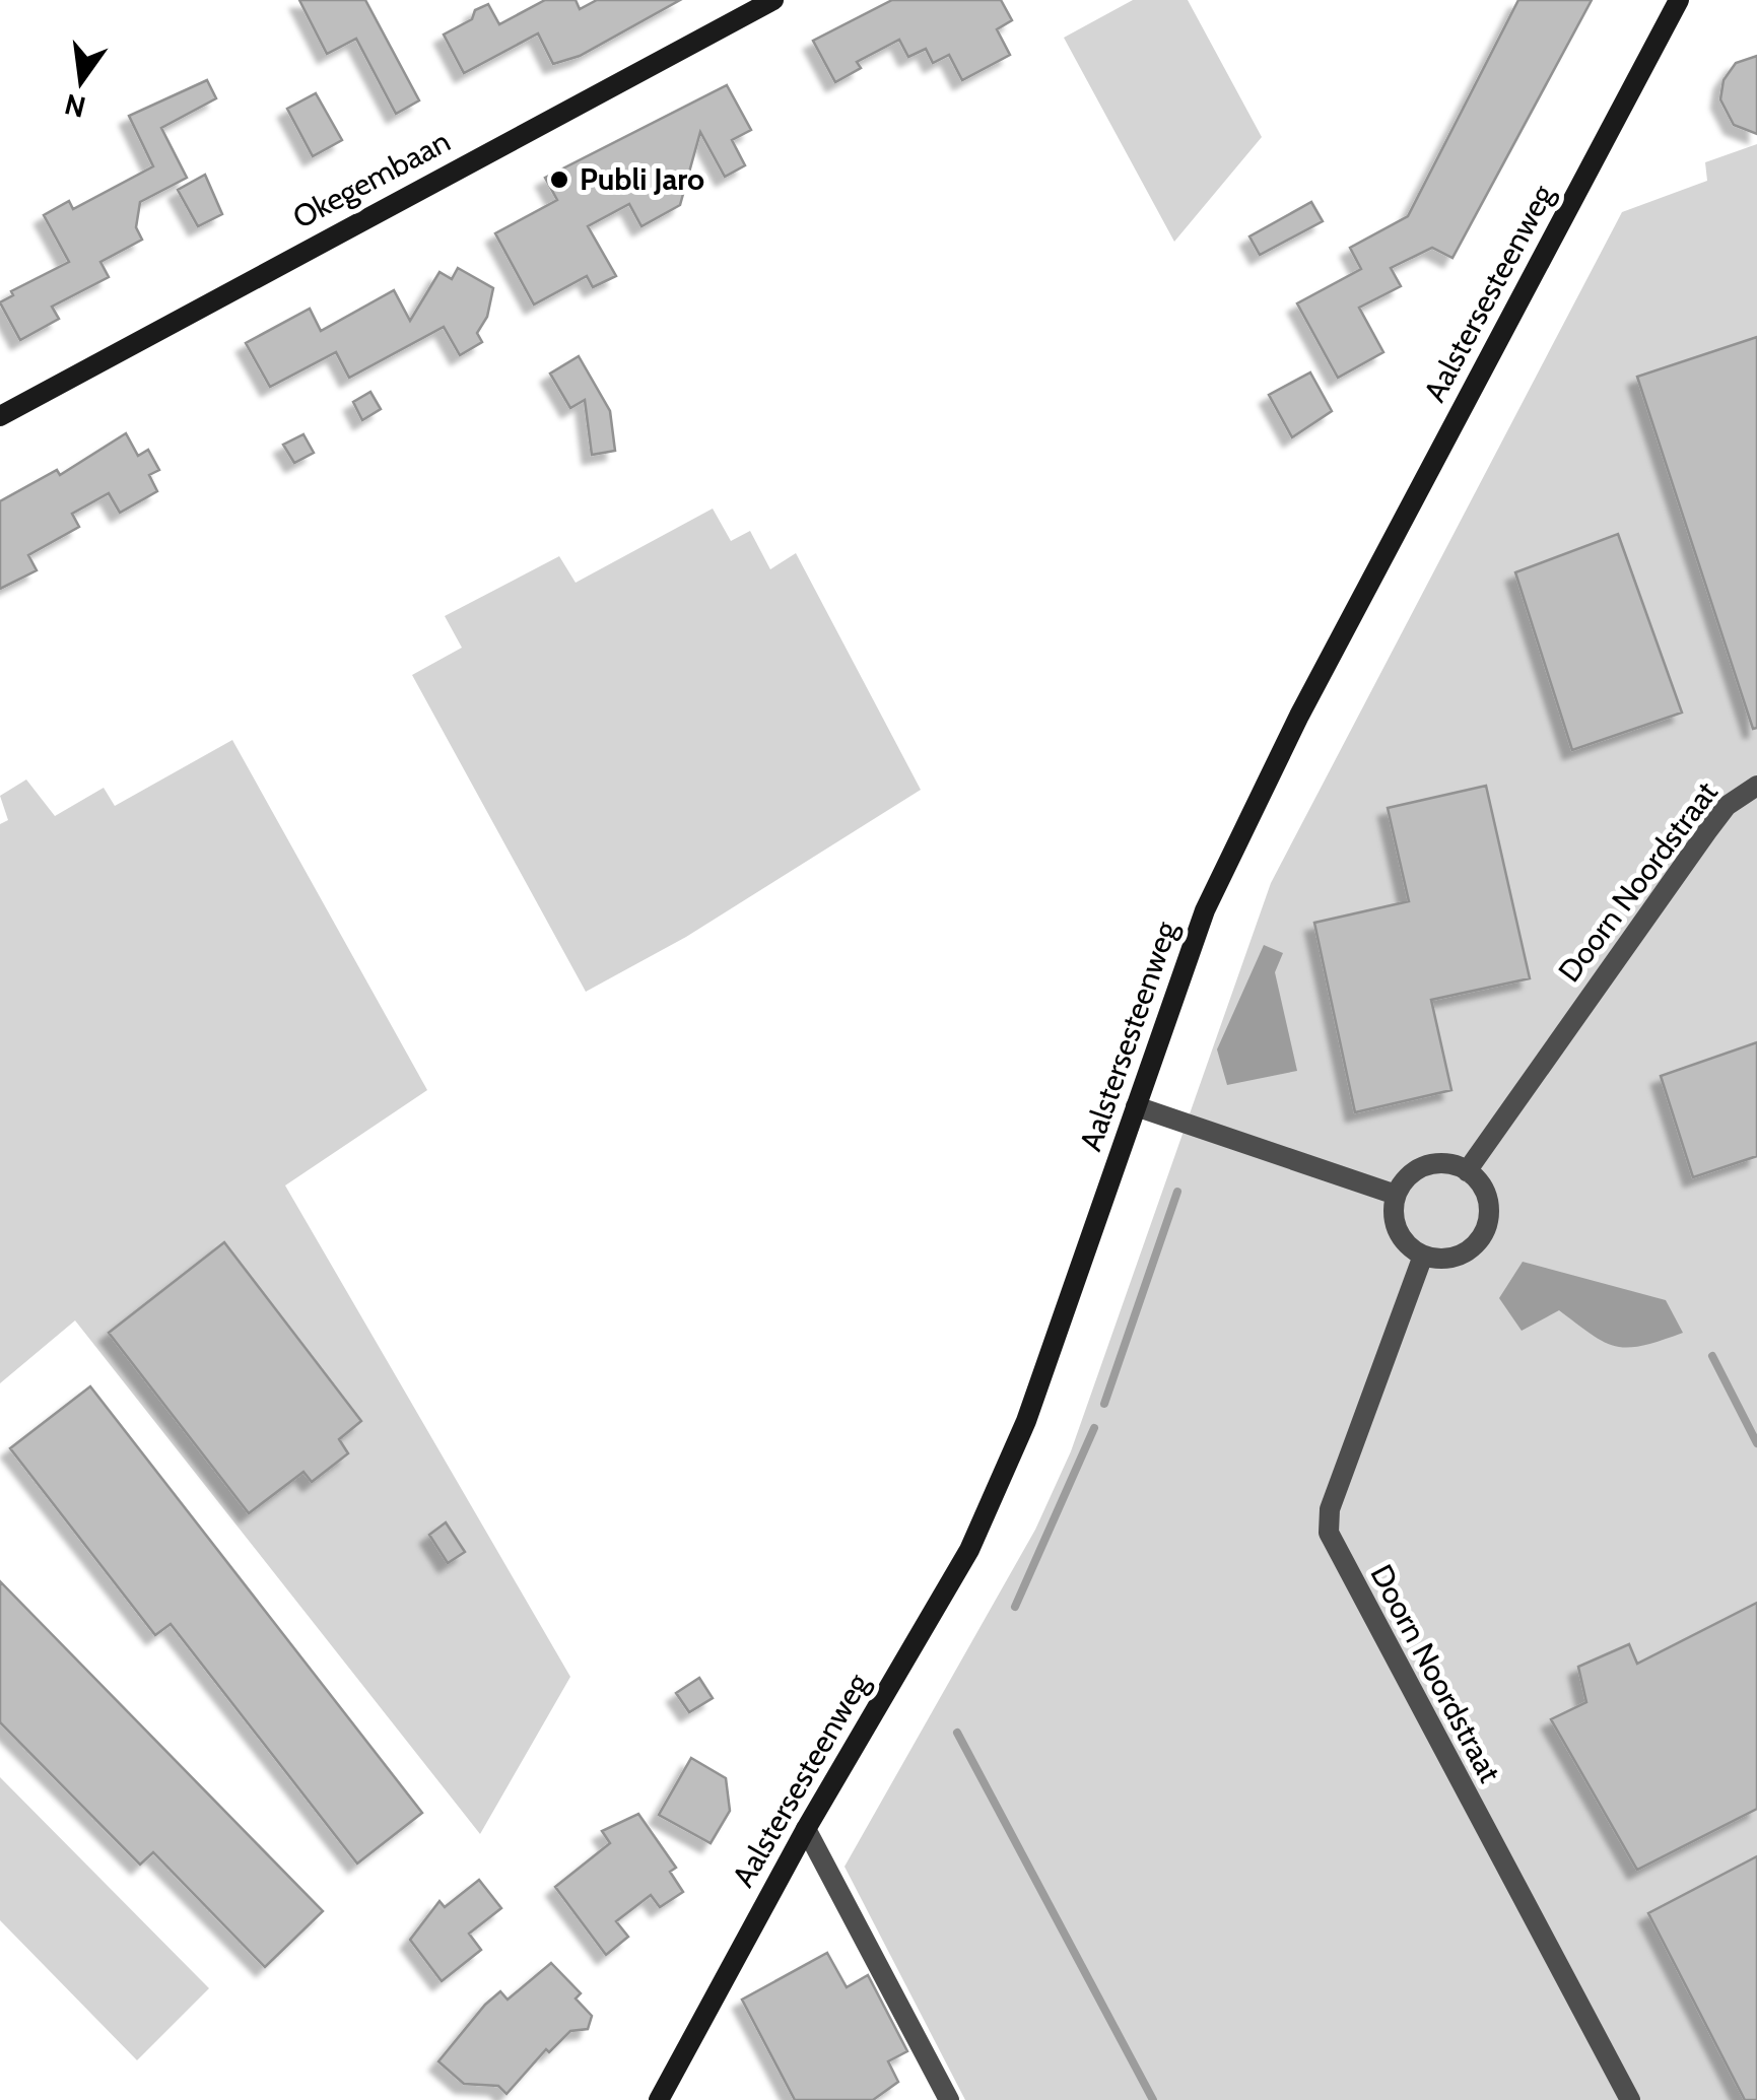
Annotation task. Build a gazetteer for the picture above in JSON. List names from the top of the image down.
{
  "streets": {
    "main road": ["Okegembaan", "Aalstersesteenweg"],
    "street": ["Doorn Noordstraat"]
  },
  "places": ["Publi Jaro"],
  "north": "bottom"
}
